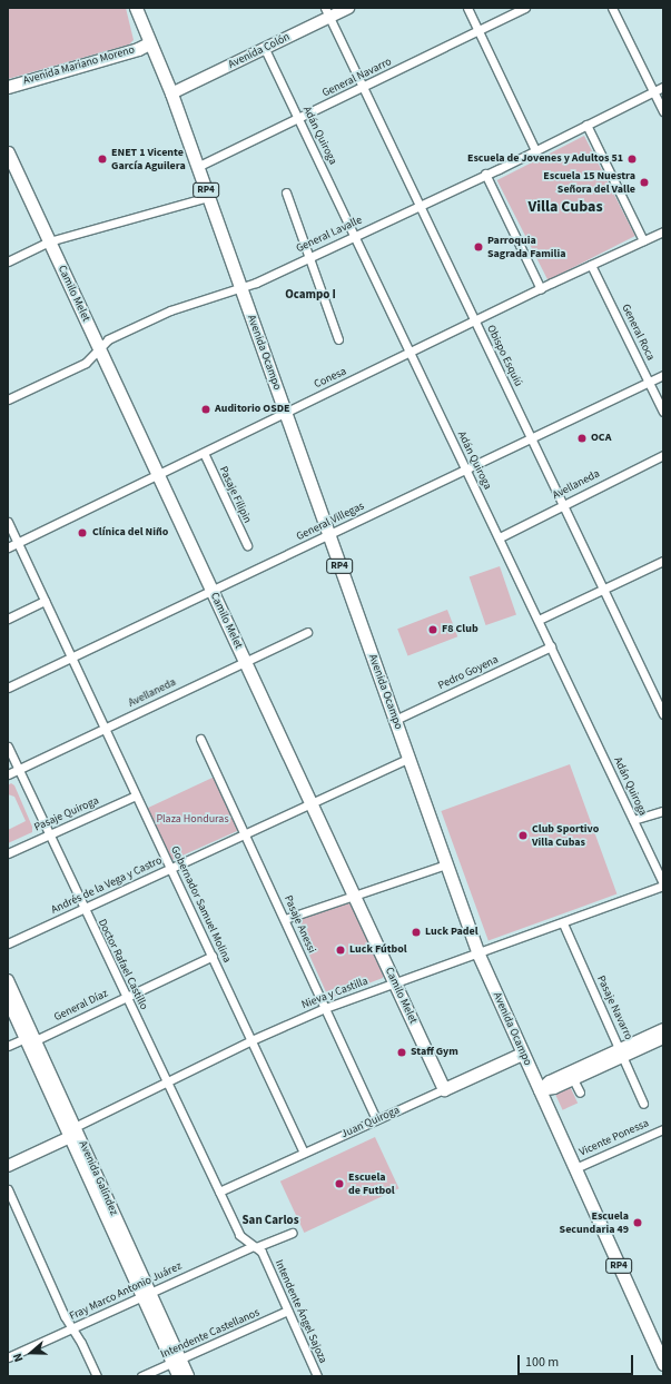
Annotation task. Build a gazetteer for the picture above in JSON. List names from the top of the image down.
{
  "streets": {
    "main road": [
      "Avenida Colón",
      "Avenida Mariano Moreno",
      "RP4",
      "Camilo Melet",
      "Avenida Ocampo",
      "Juan Quiroga",
      "Avenida Galíndez"
    ],
    "street": [
      "General Navarro",
      "Adán Quiroga",
      "General Lavalle",
      "General Roca",
      "Obispo Esquiú",
      "Conesa",
      "Avellaneda",
      "Pasaje Filipin",
      "General Villegas",
      "Pedro Goyena",
      "Pasaje Quiroga",
      "Andrés de la Vega y Castro",
      "Gobernador Samuel Molina",
      "Pasaje Anessi",
      "Doctor Rafael Castillo",
      "Nieva y Castilla",
      "General Díaz",
      "Pasaje Navarro",
      "Vicente Ponessa",
      "Fray Marco Antonio Juárez",
      "Intendente Ángel Sajoza",
      "Intendente Castellanos"
    ]
  },
  "crossings": [
    ["Avenida Colón", "Adán Quiroga"],
    ["Avenida Colón", "Avenida Ocampo"],
    ["Avenida Colón", "Obispo Esquiú"],
    ["Avenida Mariano Moreno", "Avenida Ocampo"],
    ["General Navarro", "Adán Quiroga"],
    ["General Navarro", "Avenida Ocampo"],
    ["General Navarro", "Obispo Esquiú"],
    ["Adán Quiroga", "General Lavalle"],
    ["Adán Quiroga", "Conesa"],
    ["Adán Quiroga", "Avellaneda"],
    ["Adán Quiroga", "General Villegas"],
    ["Adán Quiroga", "Pedro Goyena"],
    ["Adán Quiroga", "Nieva y Castilla"],
    ["General Lavalle", "Camilo Melet"],
    ["General Lavalle", "Avenida Ocampo"],
    ["General Lavalle", "Obispo Esquiú"],
    ["Camilo Melet", "Conesa"],
    ["Camilo Melet", "Avellaneda"],
    ["Camilo Melet", "General Villegas"],
    ["Camilo Melet", "Andrés de la Vega y Castro"],
    ["Camilo Melet", "Nieva y Castilla"],
    ["Camilo Melet", "Juan Quiroga"],
    ["General Roca", "Conesa"],
    ["General Roca", "General Villegas"],
    ["Avenida Ocampo", "Conesa"],
    ["Avenida Ocampo", "General Villegas"],
    ["Avenida Ocampo", "Pedro Goyena"],
    ["Avenida Ocampo", "Andrés de la Vega y Castro"],
    ["Avenida Ocampo", "Nieva y Castilla"],
    ["Avenida Ocampo", "Juan Quiroga"],
    ["Avenida Ocampo", "Vicente Ponessa"],
    ["Obispo Esquiú", "Conesa"],
    ["Obispo Esquiú", "Avellaneda"],
    ["Obispo Esquiú", "General Villegas"],
    ["Conesa", "Pasaje Filipin"],
    ["Conesa", "Gobernador Samuel Molina"],
    ["Avellaneda", "Gobernador Samuel Molina"],
    ["Avellaneda", "Doctor Rafael Castillo"],
    ["General Villegas", "Gobernador Samuel Molina"],
    ["Pasaje Quiroga", "Gobernador Samuel Molina"],
    ["Pasaje Quiroga", "Doctor Rafael Castillo"],
    ["Andrés de la Vega y Castro", "Gobernador Samuel Molina"],
    ["Andrés de la Vega y Castro", "Pasaje Anessi"],
    ["Andrés de la Vega y Castro", "Doctor Rafael Castillo"],
    ["Gobernador Samuel Molina", "Nieva y Castilla"],
    ["Gobernador Samuel Molina", "General Díaz"],
    ["Gobernador Samuel Molina", "Juan Quiroga"],
    ["Pasaje Anessi", "Nieva y Castilla"],
    ["Pasaje Anessi", "Juan Quiroga"],
    ["Doctor Rafael Castillo", "Nieva y Castilla"],
    ["Doctor Rafael Castillo", "General Díaz"],
    ["Doctor Rafael Castillo", "Juan Quiroga"],
    ["Doctor Rafael Castillo", "Intendente Ángel Sajoza"],
    ["Nieva y Castilla", "Pasaje Navarro"],
    ["Nieva y Castilla", "Avenida Galíndez"],
    ["General Díaz", "Avenida Galíndez"],
    ["Juan Quiroga", "Intendente Ángel Sajoza"],
    ["Avenida Galíndez", "Fray Marco Antonio Juárez"],
    ["Avenida Galíndez", "Intendente Castellanos"],
    ["Fray Marco Antonio Juárez", "Intendente Ángel Sajoza"],
    ["Intendente Ángel Sajoza", "Intendente Castellanos"]
  ],
  "districts": ["Villa Cubas", "Ocampo I", "San Carlos"],
  "parks": ["Plaza Honduras"],
  "places": [
    "ENET 1 Vicente García Aguilera",
    "Escuela de Jovenes y Adultos 51",
    "Escuela 15 Nuestra Señora del Valle",
    "Parroquia Sagrada Familia",
    "Auditorio OSDE",
    "OCA",
    "Clínica del Niño",
    "F8 Club",
    "Club Sportivo Villa Cubas",
    "Luck Padel",
    "Luck Fútbol",
    "Staff Gym",
    "Escuela de Futbol",
    "Escuela Secundaria 49"
  ],
  "scale_bar": "100 m",
  "north": "left"
}
